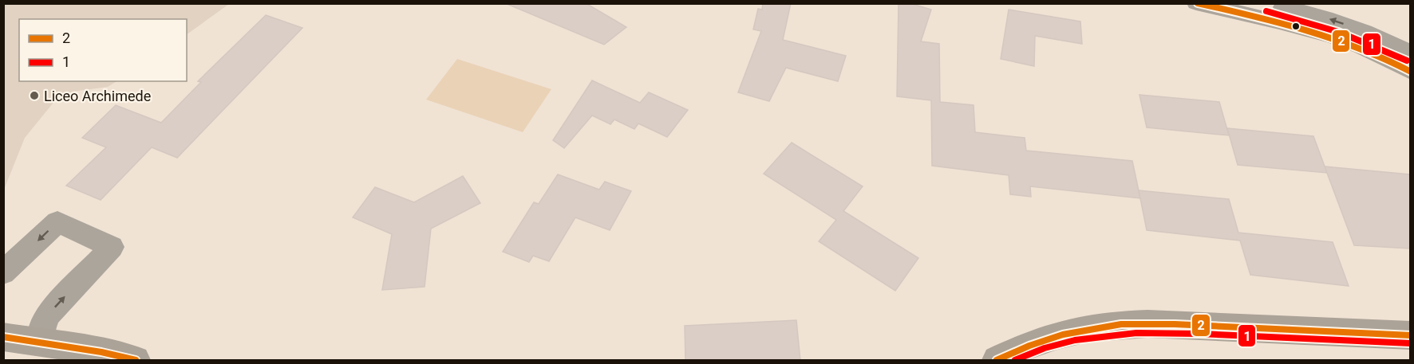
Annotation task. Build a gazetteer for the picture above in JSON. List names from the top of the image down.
{
  "places": ["Liceo Archimede"],
  "lines": ["transit line 2", "transit line 1"],
  "legend": ["2", "1"]
}
